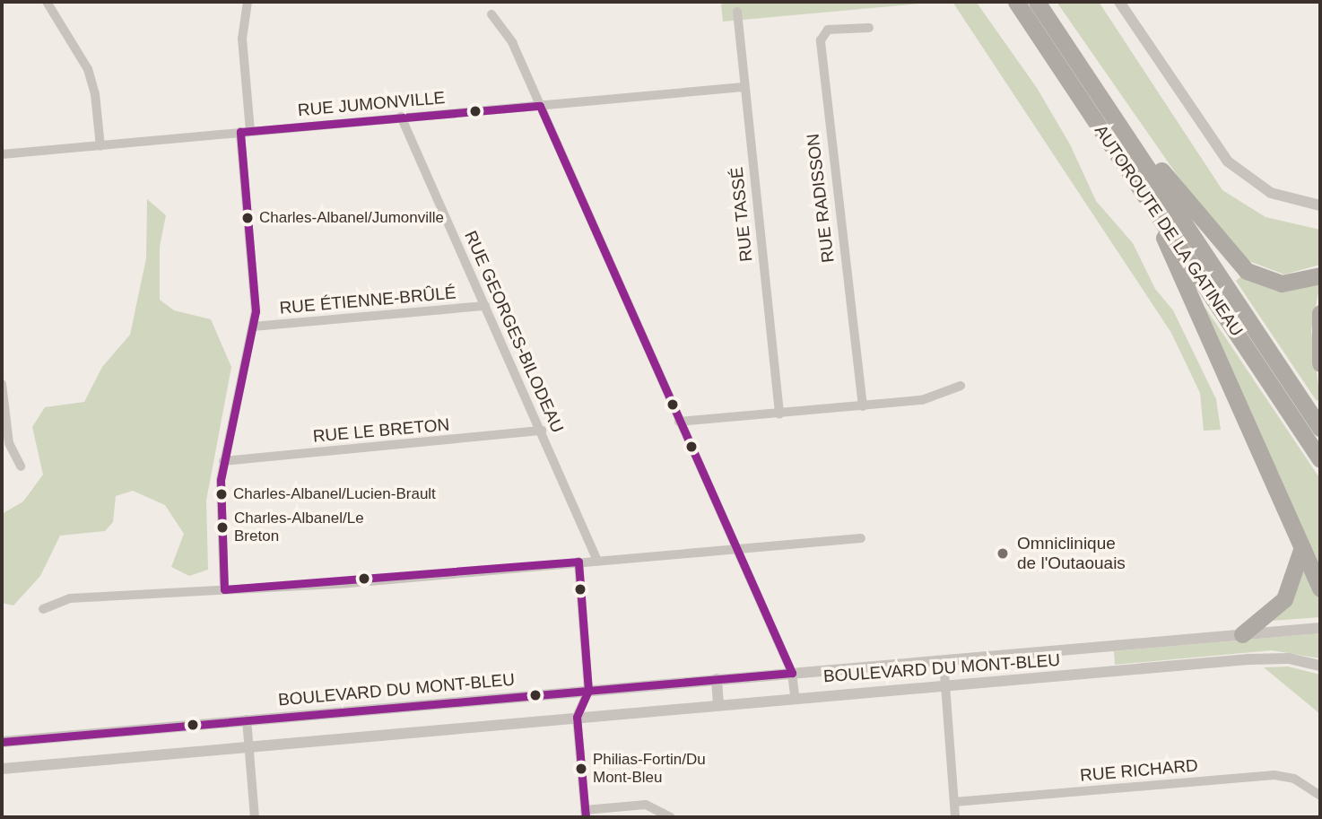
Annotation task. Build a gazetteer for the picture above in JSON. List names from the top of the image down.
{
  "streets": {
    "highway": ["AUTOROUTE DE LA GATINEAU"],
    "street": [
      "RUE JUMONVILLE",
      "RUE RADISSON",
      "RUE TASSÉ",
      "RUE ÉTIENNE-BRÛLÉ",
      "RUE GEORGES-BILODEAU",
      "RUE LE BRETON",
      "BOULEVARD DU MONT-BLEU",
      "RUE RICHARD"
    ]
  },
  "crossings": [
    ["RUE JUMONVILLE", "RUE TASSÉ"],
    ["RUE JUMONVILLE", "RUE GEORGES-BILODEAU"],
    ["RUE ÉTIENNE-BRÛLÉ", "RUE GEORGES-BILODEAU"],
    ["RUE GEORGES-BILODEAU", "RUE LE BRETON"]
  ],
  "places": [
    "Charles-Albanel/Jumonville",
    "Charles-Albanel/Lucien-Brault",
    "Charles-Albanel/Le Breton",
    "Omniclinique de l'Outaouais",
    "Philias-Fortin/Du Mont-Bleu"
  ]
}
